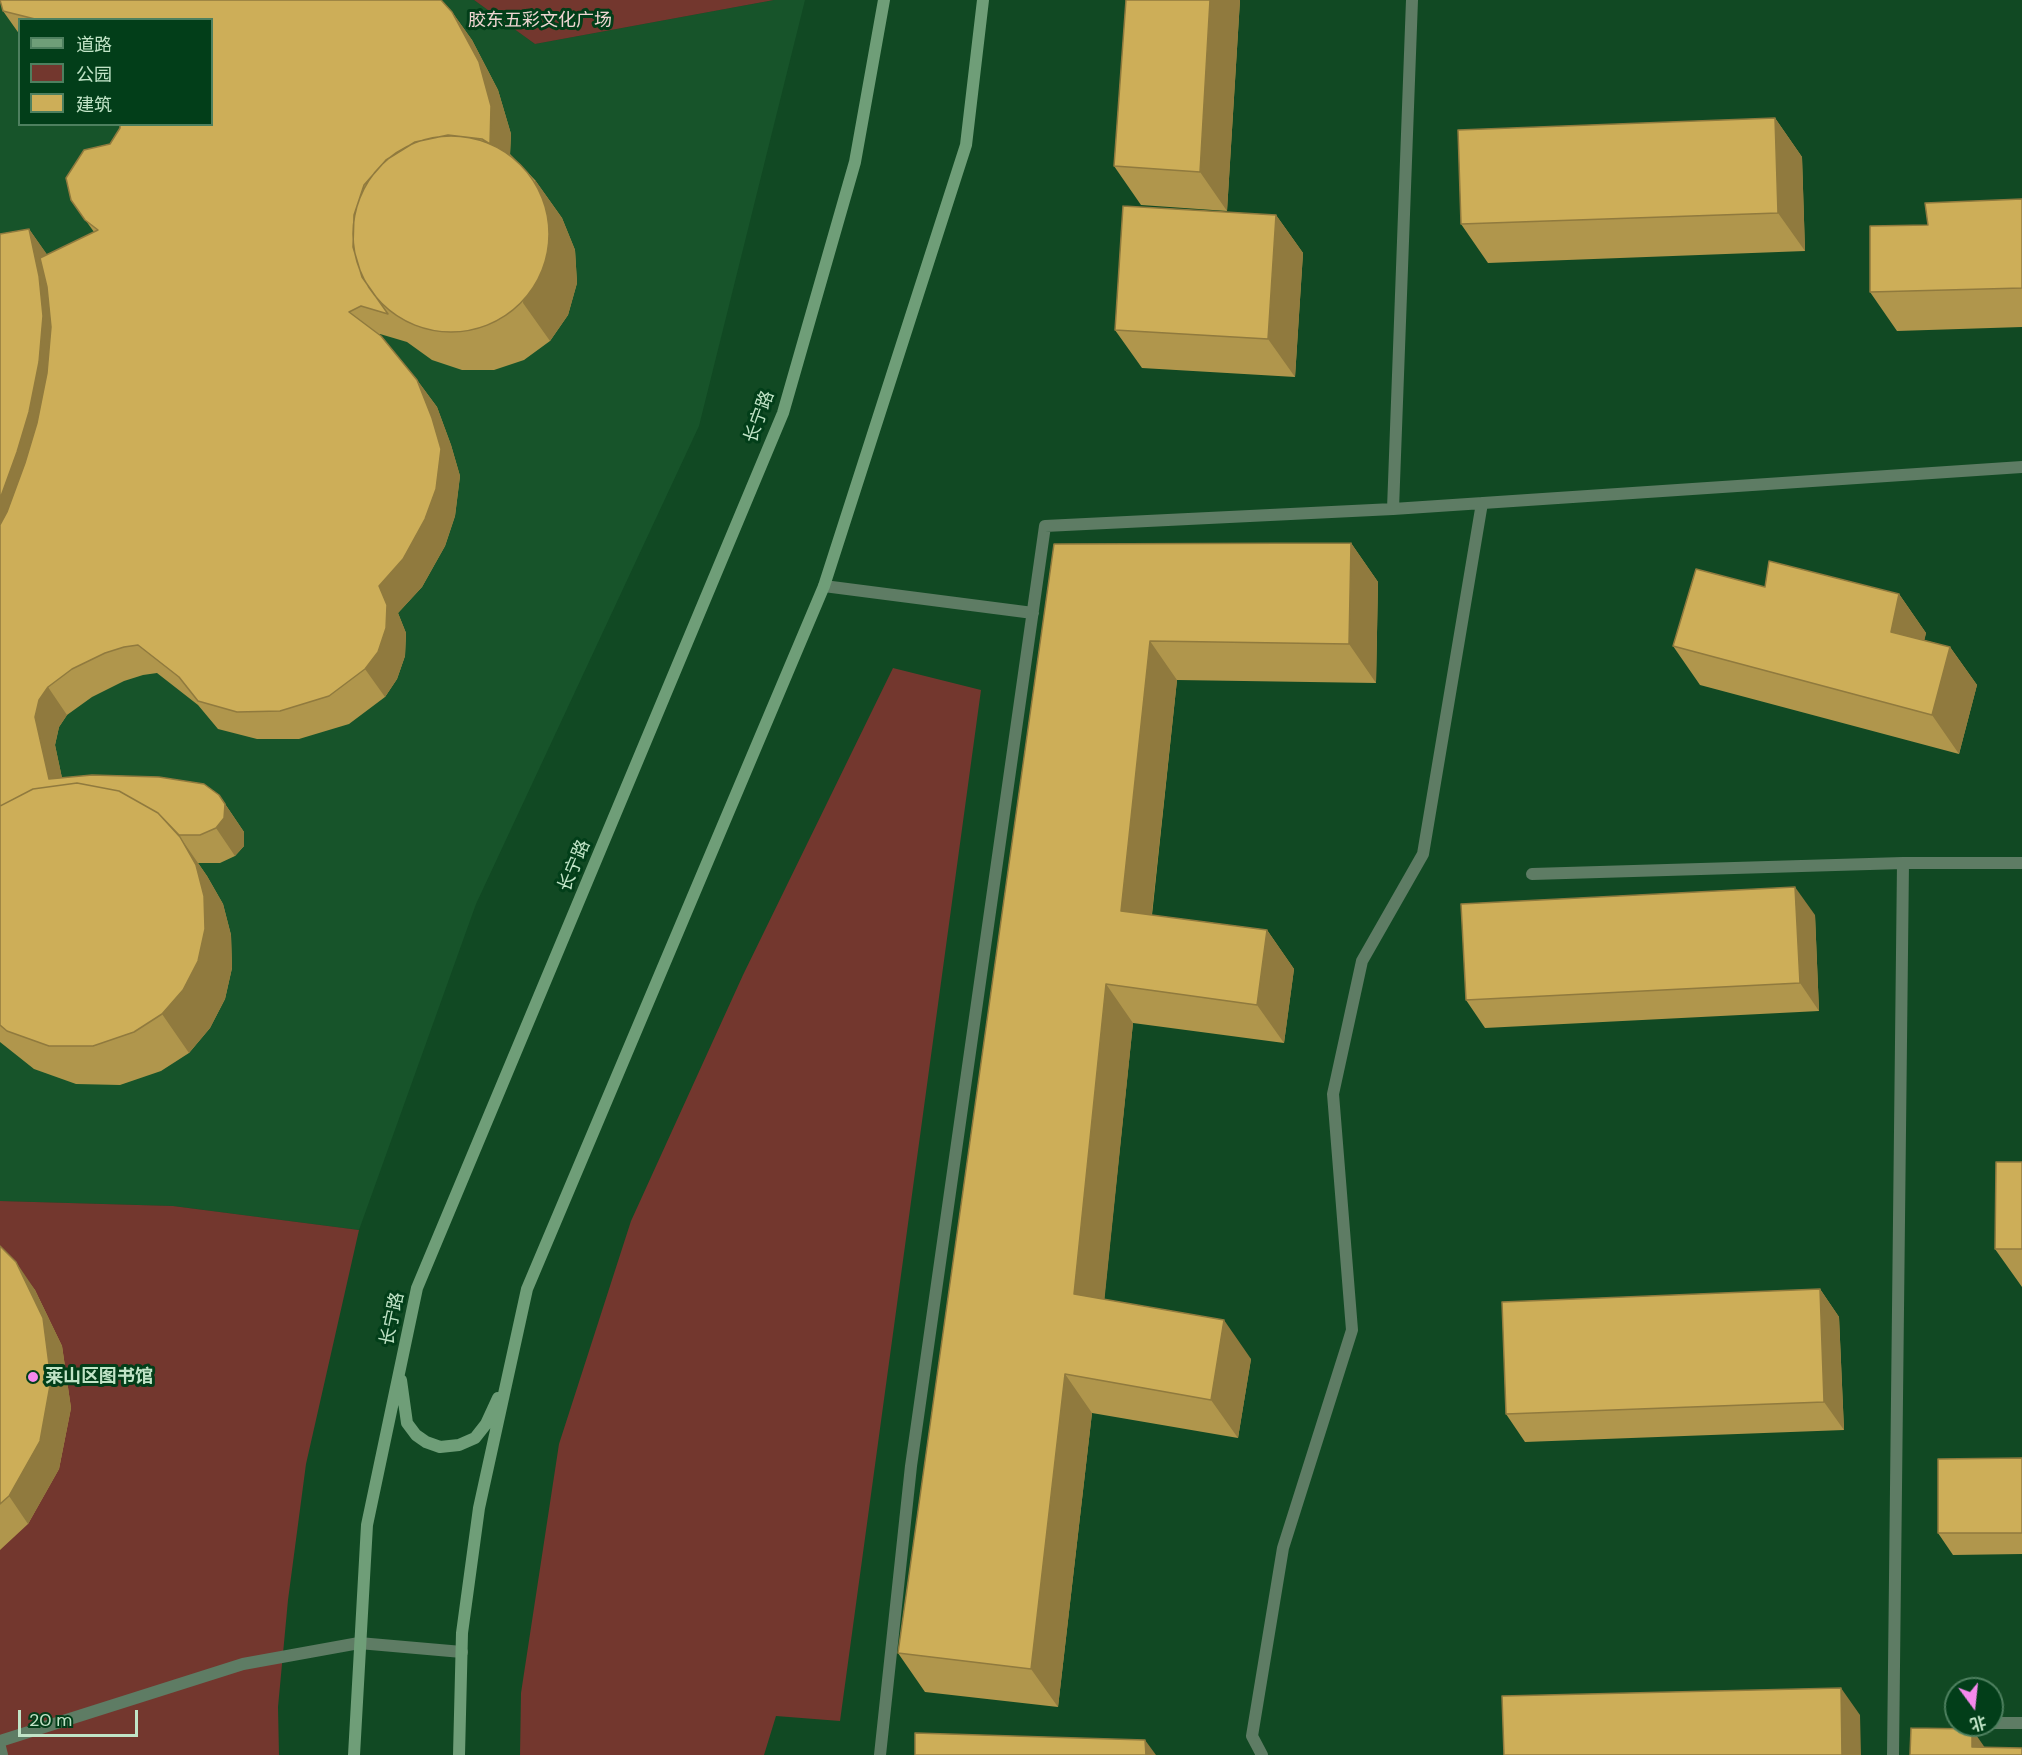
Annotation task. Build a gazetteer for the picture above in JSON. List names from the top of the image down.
{
  "streets": {
    "street": ["长宁路"]
  },
  "parks": ["胶东五彩文化广场"],
  "places": ["莱山区图书馆"],
  "legend": ["道路", "公园", "建筑"],
  "scale_bar": "20 m",
  "north": "bottom"
}
